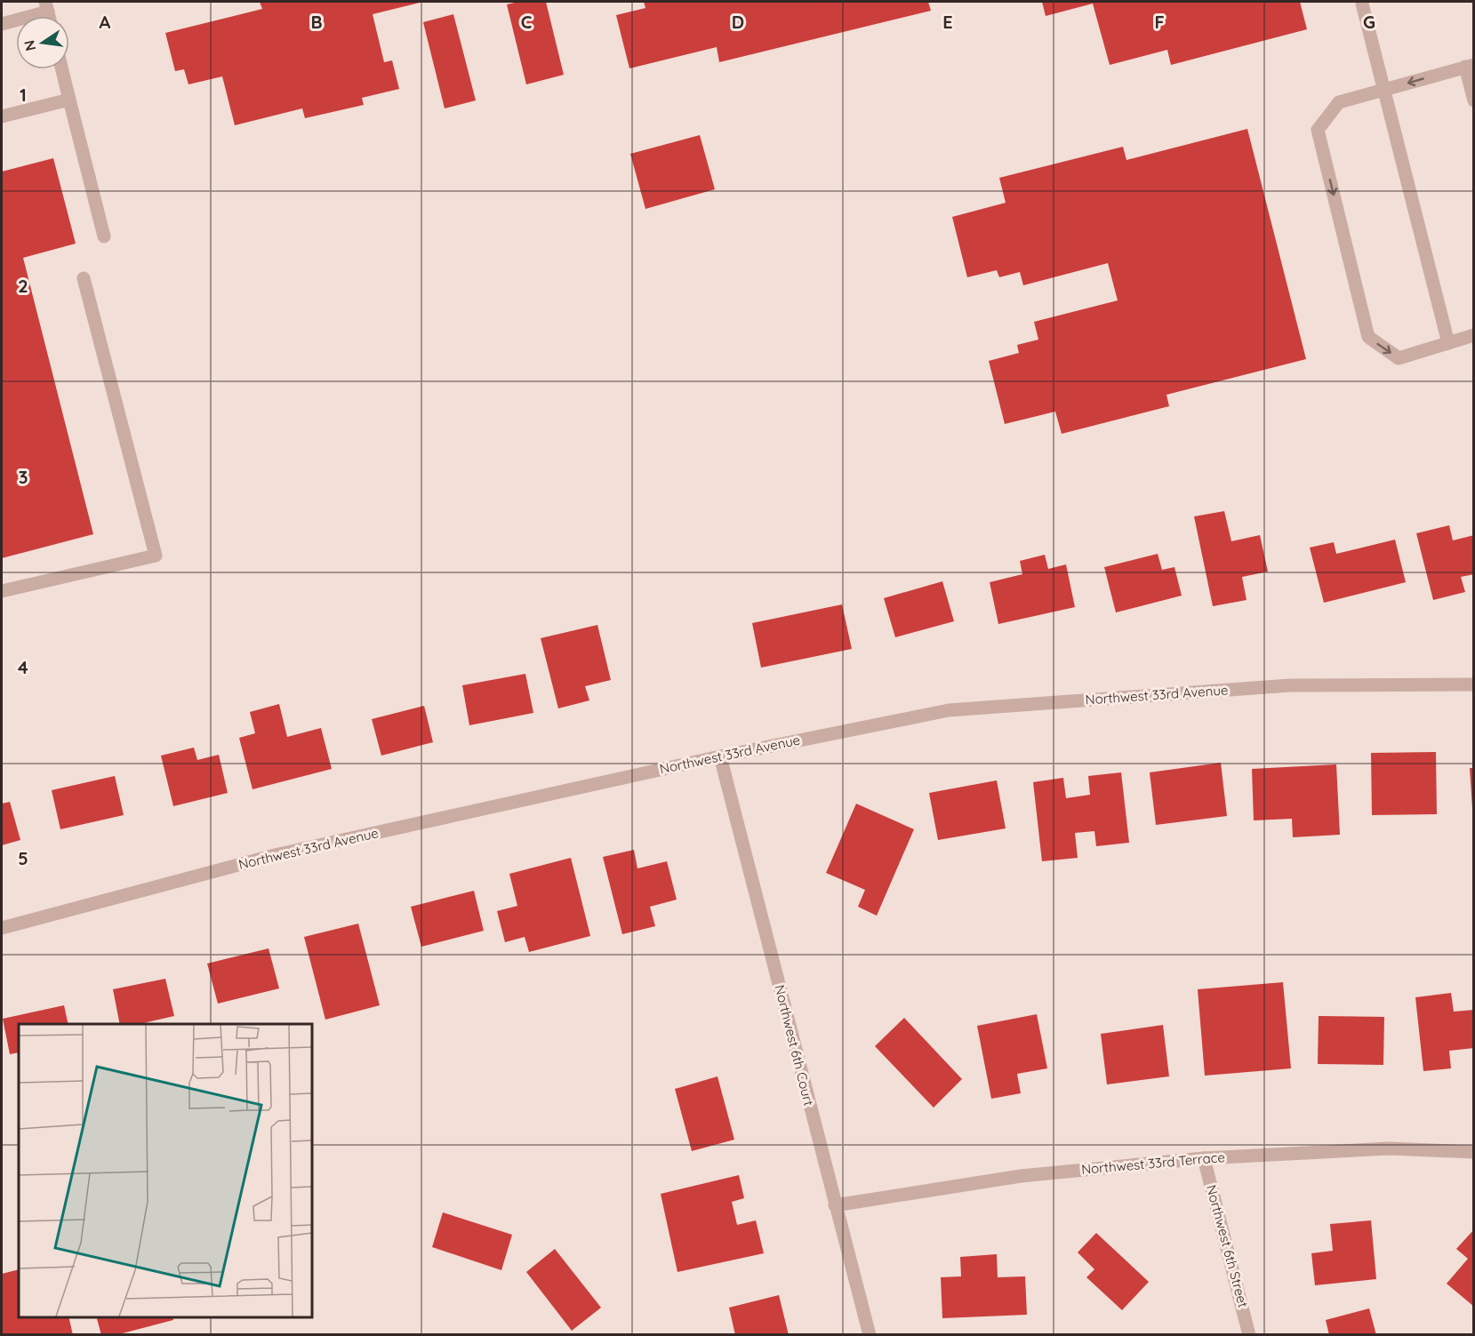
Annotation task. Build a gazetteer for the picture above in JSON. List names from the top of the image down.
{
  "streets": {
    "street": [
      "Northwest 33rd Avenue",
      "Northwest 6th Court",
      "Northwest 33rd Terrace",
      "Northwest 6th Street"
    ]
  },
  "crossings": [
    ["Northwest 33rd Avenue", "Northwest 6th Court"],
    ["Northwest 6th Court", "Northwest 33rd Terrace"],
    ["Northwest 33rd Terrace", "Northwest 6th Street"]
  ],
  "north": "left",
  "grid": {
    "columns": [
      "A",
      "B",
      "C",
      "D",
      "E",
      "F",
      "G"
    ],
    "rows": [
      "1",
      "2",
      "3",
      "4",
      "5"
    ]
  }
}
